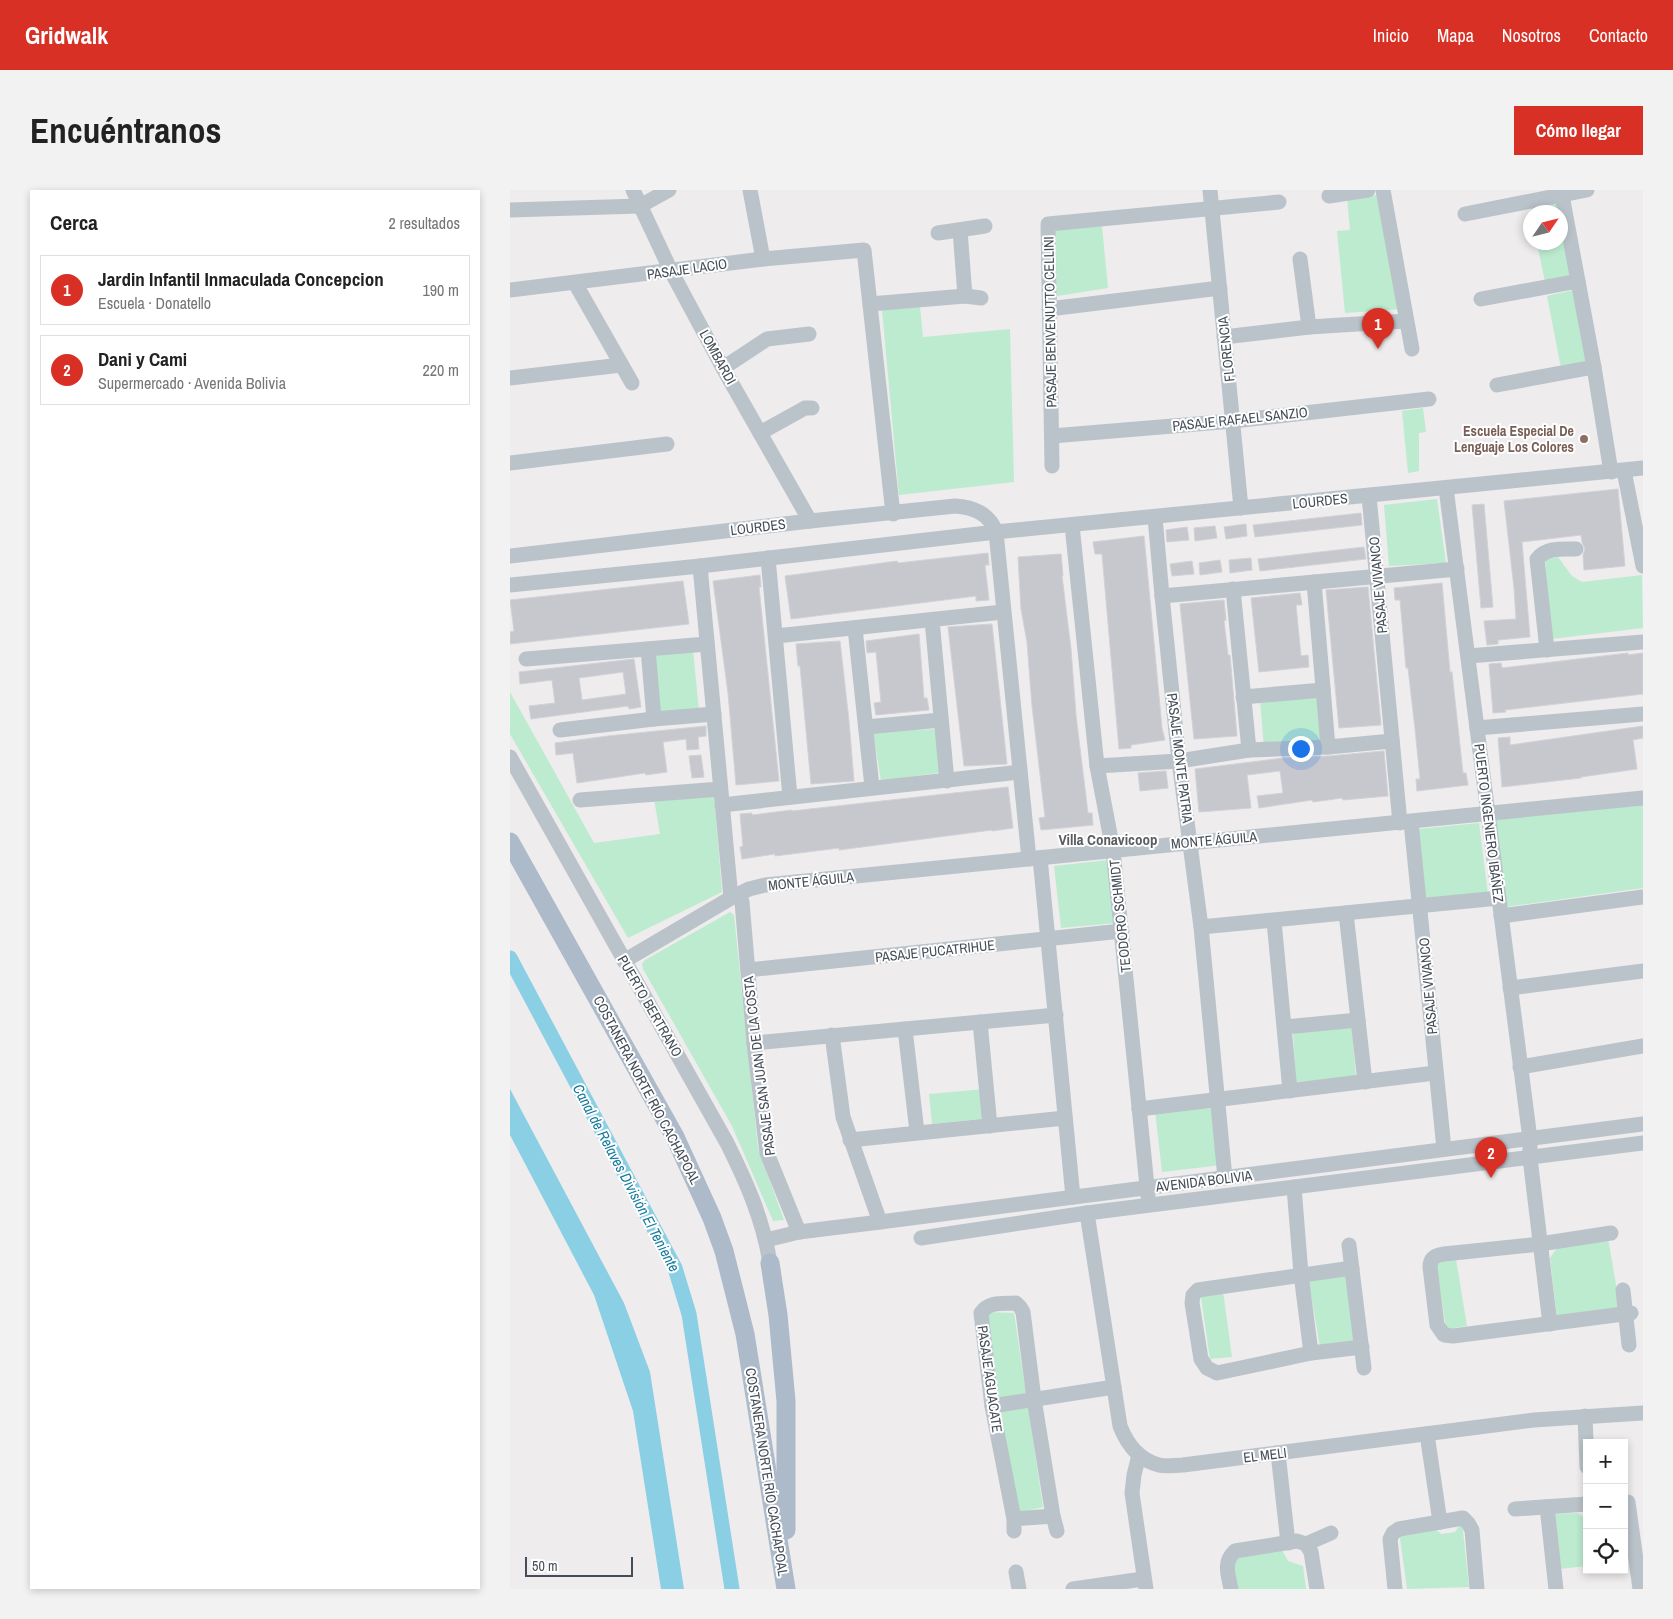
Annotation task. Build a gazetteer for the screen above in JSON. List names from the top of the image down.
{
  "streets": {
    "main road": ["COSTANERA NORTE RÍO CACHAPOAL"],
    "street": [
      "PASAJE LACIO",
      "PASAJE BENVENUTTO CELLINI",
      "FLORENCIA",
      "LOMBARDI",
      "PASAJE RAFAEL SANZIO",
      "LOURDES",
      "PASAJE VIVANCO",
      "PASAJE MONTE PATRIA",
      "PUERTO INGENIERO IBÁÑEZ",
      "MONTE ÁGUILA",
      "TEODORO SCHMIDT",
      "PASAJE PUCATRIHUE",
      "PUERTO BERTRANO",
      "PASAJE SAN JUAN DE LA COSTA",
      "AVENIDA BOLIVIA",
      "PASAJE AGUACATE",
      "EL MELI"
    ]
  },
  "crossings": [
    ["PASAJE LACIO", "LOMBARDI"],
    ["PASAJE BENVENUTTO CELLINI", "FLORENCIA"],
    ["PASAJE BENVENUTTO CELLINI", "PASAJE RAFAEL SANZIO"],
    ["FLORENCIA", "PASAJE RAFAEL SANZIO"],
    ["FLORENCIA", "LOURDES"],
    ["LOMBARDI", "LOURDES"],
    ["LOURDES", "PASAJE VIVANCO"],
    ["LOURDES", "PASAJE MONTE PATRIA"],
    ["LOURDES", "PUERTO INGENIERO IBÁÑEZ"],
    ["LOURDES", "TEODORO SCHMIDT"],
    ["LOURDES", "PASAJE SAN JUAN DE LA COSTA"],
    ["PASAJE VIVANCO", "MONTE ÁGUILA"],
    ["PASAJE VIVANCO", "AVENIDA BOLIVIA"],
    ["PASAJE MONTE PATRIA", "MONTE ÁGUILA"],
    ["PASAJE MONTE PATRIA", "AVENIDA BOLIVIA"],
    ["PUERTO INGENIERO IBÁÑEZ", "MONTE ÁGUILA"],
    ["PUERTO INGENIERO IBÁÑEZ", "AVENIDA BOLIVIA"],
    ["MONTE ÁGUILA", "TEODORO SCHMIDT"],
    ["MONTE ÁGUILA", "PUERTO BERTRANO"],
    ["MONTE ÁGUILA", "PASAJE SAN JUAN DE LA COSTA"],
    ["TEODORO SCHMIDT", "PASAJE PUCATRIHUE"],
    ["TEODORO SCHMIDT", "AVENIDA BOLIVIA"],
    ["PASAJE PUCATRIHUE", "PASAJE SAN JUAN DE LA COSTA"],
    ["PUERTO BERTRANO", "AVENIDA BOLIVIA"],
    ["PASAJE SAN JUAN DE LA COSTA", "AVENIDA BOLIVIA"],
    ["AVENIDA BOLIVIA", "EL MELI"]
  ],
  "districts": ["Villa Conavicoop"],
  "water": ["Canal de Relaves División El Teniente"],
  "places": ["Escuela Especial De Lenguaje Los Colores"],
  "scale_bar": "50 m",
  "north": "top right",
  "page": {
    "header": "Gridwalk",
    "nav": [
      "Inicio",
      "Mapa",
      "Nosotros",
      "Contacto"
    ],
    "buttons": "Cómo llegar",
    "title": "Encuéntranos",
    "heading": ["Cerca", "2 resultados"],
    "list": [
      {
        "mark": "1",
        "name": "Jardin Infantil Inmaculada Concepcion",
        "note": "Escuela · Donatello",
        "value": "190 m"
      },
      {
        "mark": "2",
        "name": "Dani y Cami",
        "note": "Supermercado · Avenida Bolivia",
        "value": "220 m"
      }
    ],
    "pins": ["1", "2"],
    "map_buttons": ["+", "−"],
    "scale": "50 m"
  }
}
